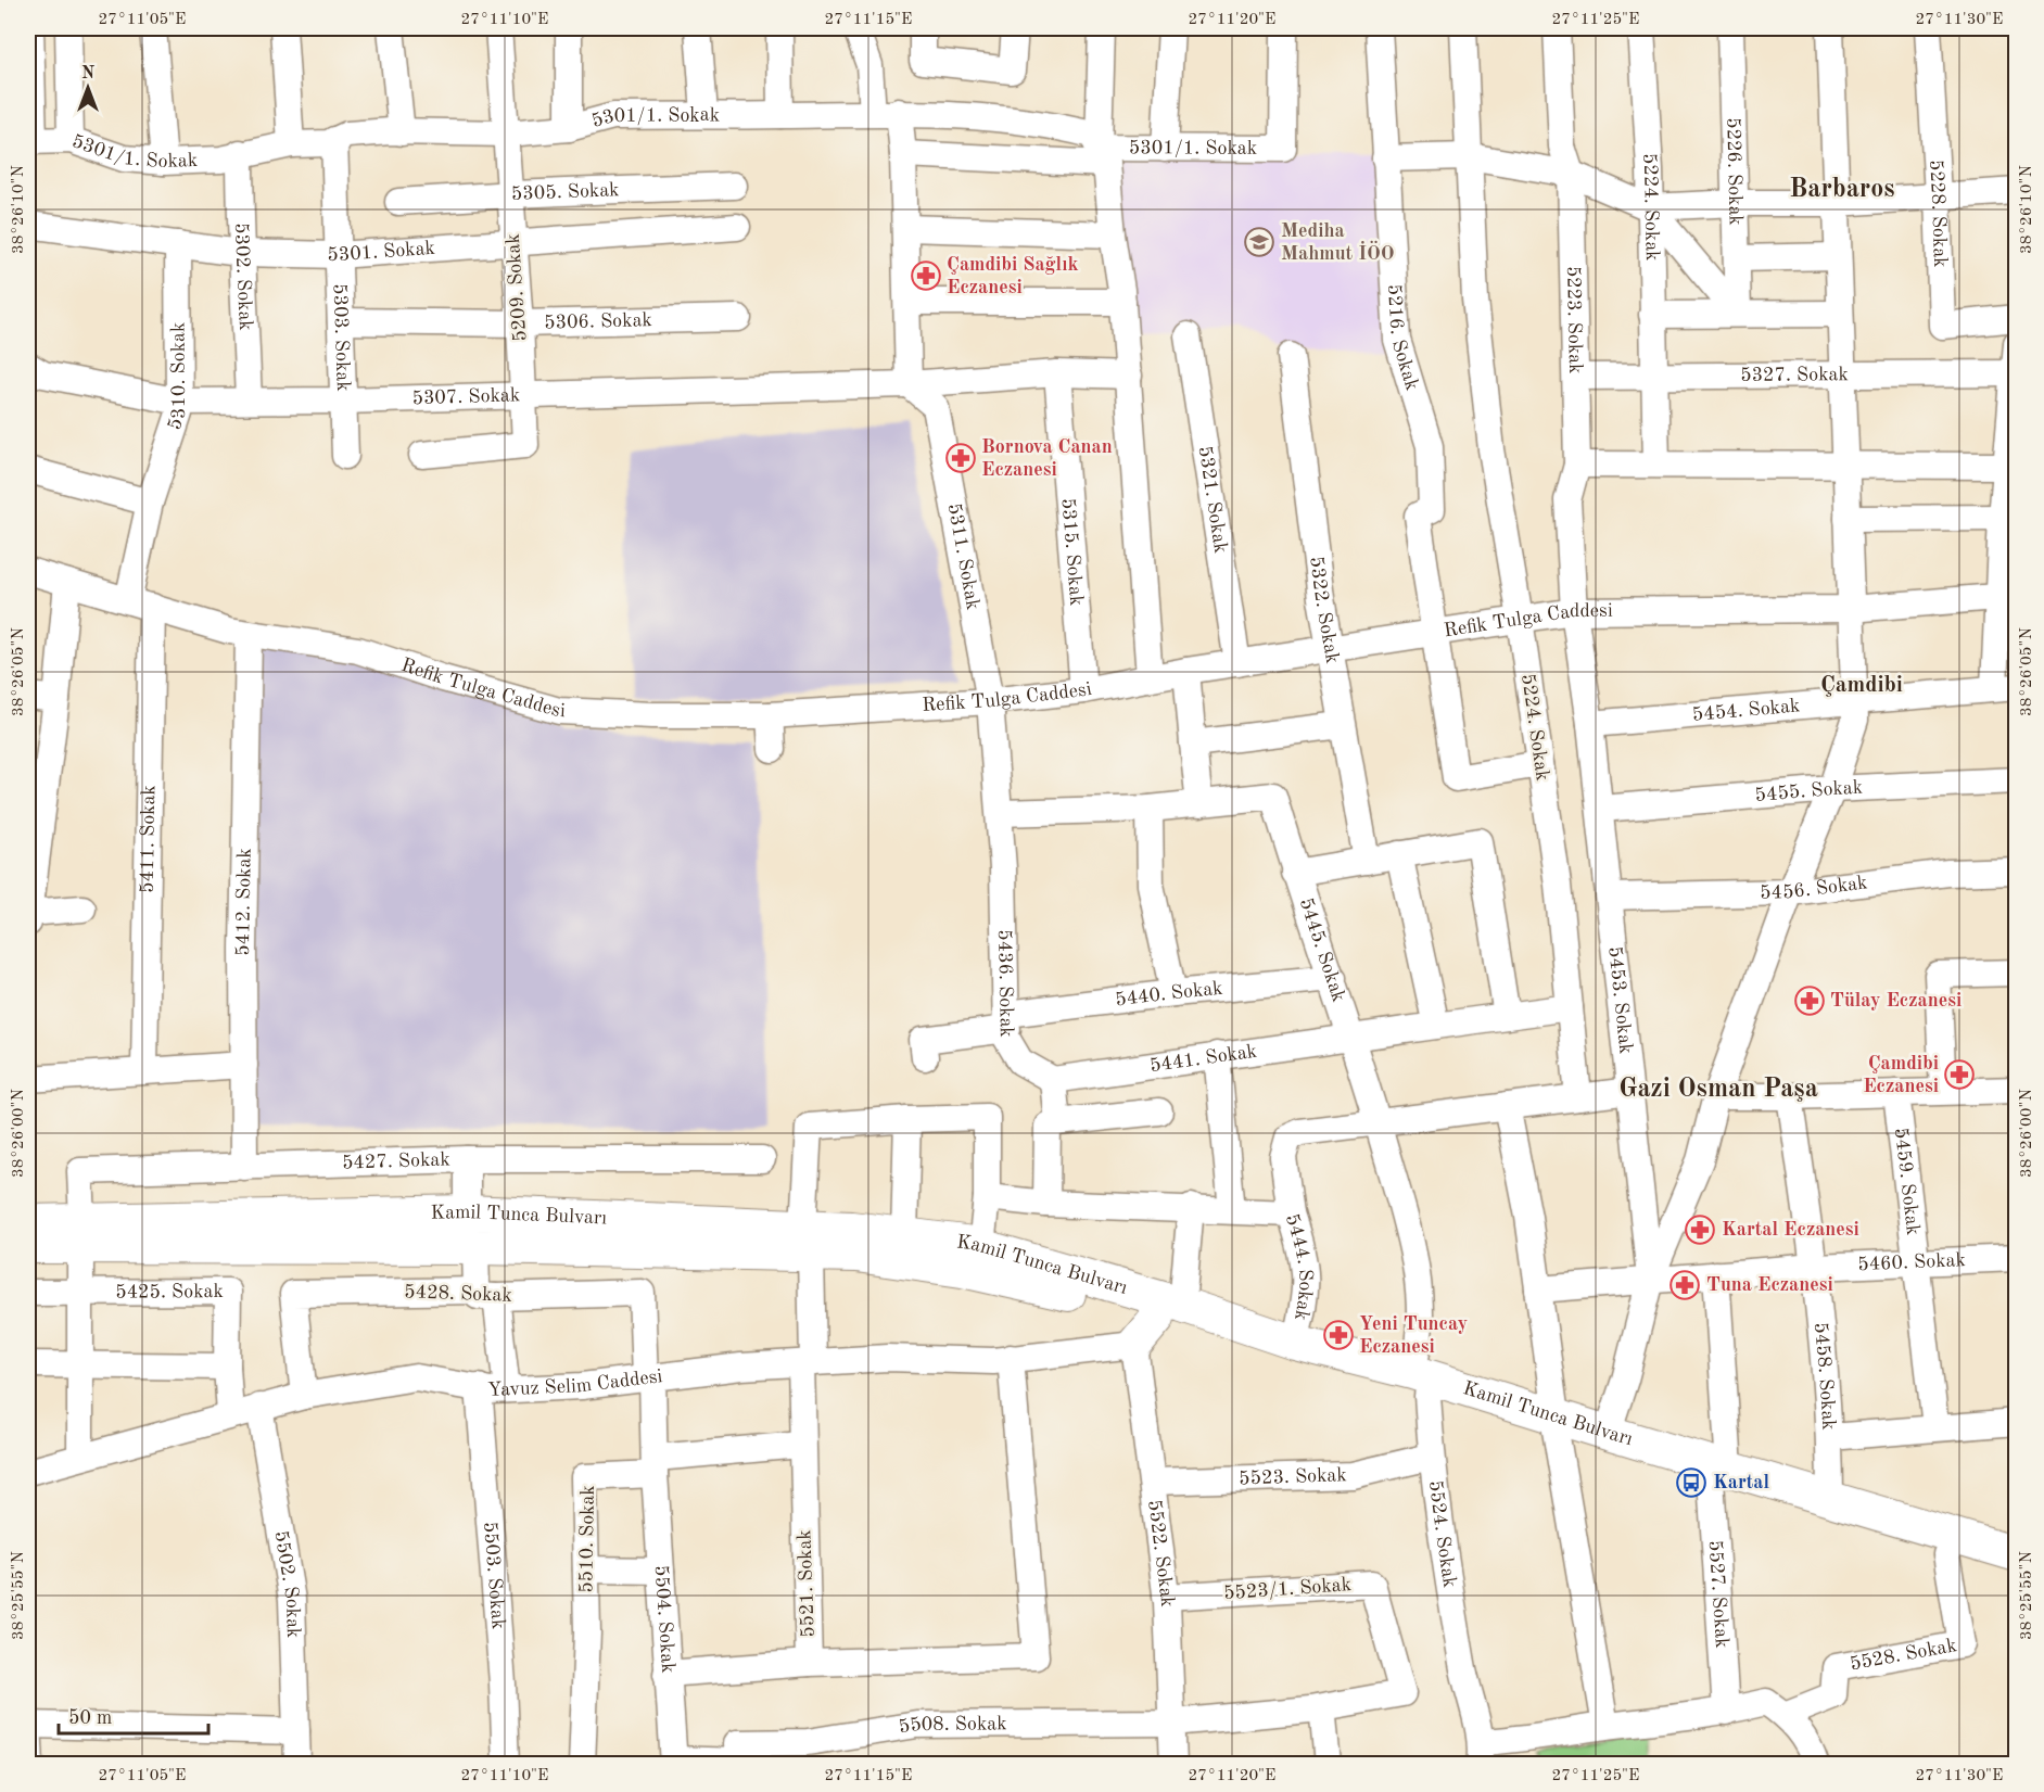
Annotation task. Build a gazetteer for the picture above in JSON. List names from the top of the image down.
{
  "streets": {
    "main road": ["Kamil Tunca Bulvarı"],
    "street": [
      "5301/1. Sokak",
      "5226. Sokak",
      "5305. Sokak",
      "5224. Sokak",
      "5228. Sokak",
      "5301. Sokak",
      "5302. Sokak",
      "5209. Sokak",
      "5223. Sokak",
      "5306. Sokak",
      "5303. Sokak",
      "5216. Sokak",
      "5310. Sokak",
      "5327. Sokak",
      "5307. Sokak",
      "5321. Sokak",
      "5315. Sokak",
      "5311. Sokak",
      "5322. Sokak",
      "Refik Tulga Caddesi",
      "5454. Sokak",
      "5455. Sokak",
      "5411. Sokak",
      "5456. Sokak",
      "5412. Sokak",
      "5445. Sokak",
      "5436. Sokak",
      "5440. Sokak",
      "5453. Sokak",
      "5441. Sokak",
      "5427. Sokak",
      "5459. Sokak",
      "5460. Sokak",
      "5444. Sokak",
      "5428. Sokak",
      "5425. Sokak",
      "5458. Sokak",
      "Yavuz Selim Caddesi",
      "5523. Sokak",
      "5524. Sokak",
      "5510. Sokak",
      "5522. Sokak",
      "5503. Sokak",
      "5521. Sokak",
      "5502. Sokak",
      "5523/1. Sokak",
      "5527. Sokak",
      "5504. Sokak",
      "5528. Sokak",
      "5508. Sokak"
    ]
  },
  "crossings": [
    ["5301/1. Sokak", "5302. Sokak"],
    ["5301/1. Sokak", "5209. Sokak"],
    ["5301/1. Sokak", "5303. Sokak"],
    ["5305. Sokak", "5209. Sokak"],
    ["5224. Sokak", "5327. Sokak"],
    ["5224. Sokak", "Refik Tulga Caddesi"],
    ["5224. Sokak", "5441. Sokak"],
    ["5301. Sokak", "5302. Sokak"],
    ["5301. Sokak", "5209. Sokak"],
    ["5301. Sokak", "5303. Sokak"],
    ["5301. Sokak", "5310. Sokak"],
    ["5302. Sokak", "5307. Sokak"],
    ["5209. Sokak", "5306. Sokak"],
    ["5209. Sokak", "5307. Sokak"],
    ["5223. Sokak", "5327. Sokak"],
    ["5223. Sokak", "Refik Tulga Caddesi"],
    ["5306. Sokak", "5303. Sokak"],
    ["5303. Sokak", "5307. Sokak"],
    ["5216. Sokak", "Refik Tulga Caddesi"],
    ["5310. Sokak", "5307. Sokak"],
    ["5310. Sokak", "Refik Tulga Caddesi"],
    ["5310. Sokak", "5411. Sokak"],
    ["5307. Sokak", "5315. Sokak"],
    ["5307. Sokak", "5311. Sokak"],
    ["5321. Sokak", "Refik Tulga Caddesi"],
    ["5315. Sokak", "Refik Tulga Caddesi"],
    ["5311. Sokak", "Refik Tulga Caddesi"],
    ["5311. Sokak", "5436. Sokak"],
    ["5322. Sokak", "Refik Tulga Caddesi"],
    ["Refik Tulga Caddesi", "5411. Sokak"],
    ["Refik Tulga Caddesi", "5412. Sokak"],
    ["Refik Tulga Caddesi", "5436. Sokak"],
    ["5454. Sokak", "5453. Sokak"],
    ["5455. Sokak", "5453. Sokak"],
    ["5456. Sokak", "5453. Sokak"],
    ["5412. Sokak", "5427. Sokak"],
    ["5445. Sokak", "5436. Sokak"],
    ["5445. Sokak", "5440. Sokak"],
    ["5445. Sokak", "5441. Sokak"],
    ["5445. Sokak", "Kamil Tunca Bulvarı"],
    ["5445. Sokak", "5524. Sokak"],
    ["5436. Sokak", "5440. Sokak"],
    ["5436. Sokak", "5441. Sokak"],
    ["5453. Sokak", "5460. Sokak"],
    ["5427. Sokak", "Kamil Tunca Bulvarı"],
    ["5459. Sokak", "5460. Sokak"],
    ["Kamil Tunca Bulvarı", "5444. Sokak"],
    ["Kamil Tunca Bulvarı", "5458. Sokak"],
    ["Kamil Tunca Bulvarı", "5524. Sokak"],
    ["Kamil Tunca Bulvarı", "5521. Sokak"],
    ["Kamil Tunca Bulvarı", "5527. Sokak"],
    ["Kamil Tunca Bulvarı", "5528. Sokak"],
    ["5460. Sokak", "5458. Sokak"],
    ["5460. Sokak", "5527. Sokak"],
    ["5428. Sokak", "Yavuz Selim Caddesi"],
    ["5425. Sokak", "Yavuz Selim Caddesi"],
    ["Yavuz Selim Caddesi", "5522. Sokak"],
    ["Yavuz Selim Caddesi", "5503. Sokak"],
    ["Yavuz Selim Caddesi", "5521. Sokak"],
    ["Yavuz Selim Caddesi", "5502. Sokak"],
    ["5523. Sokak", "5524. Sokak"],
    ["5523. Sokak", "5522. Sokak"],
    ["5510. Sokak", "5504. Sokak"],
    ["5522. Sokak", "5523/1. Sokak"],
    ["5522. Sokak", "5508. Sokak"],
    ["5521. Sokak", "5504. Sokak"],
    ["5523/1. Sokak", "5508. Sokak"],
    ["5504. Sokak", "5508. Sokak"]
  ],
  "districts": ["Barbaros", "Çamdibi", "Gazi Osman Paşa"],
  "places": {
    "school or university": ["Mediha Mahmut İÖO"],
    "pharmacy": [
      "Çamdibi Sağlık Eczanesi",
      "Bornova Canan Eczanesi",
      "Tülay Eczanesi",
      "Çamdibi Eczanesi",
      "Kartal Eczanesi",
      "Tuna Eczanesi",
      "Yeni Tuncay Eczanesi"
    ],
    "bus stop": ["Kartal"]
  },
  "scale_bar": "50 m",
  "north": "top",
  "coordinates": [
    "27°11'05\"E",
    "27°11'10\"E",
    "27°11'15\"E",
    "27°11'20\"E",
    "27°11'25\"E",
    "27°11'30\"E",
    "38°26'10\"N",
    "38°26'05\"N",
    "38°26'00\"N",
    "38°25'55\"N"
  ]
}
